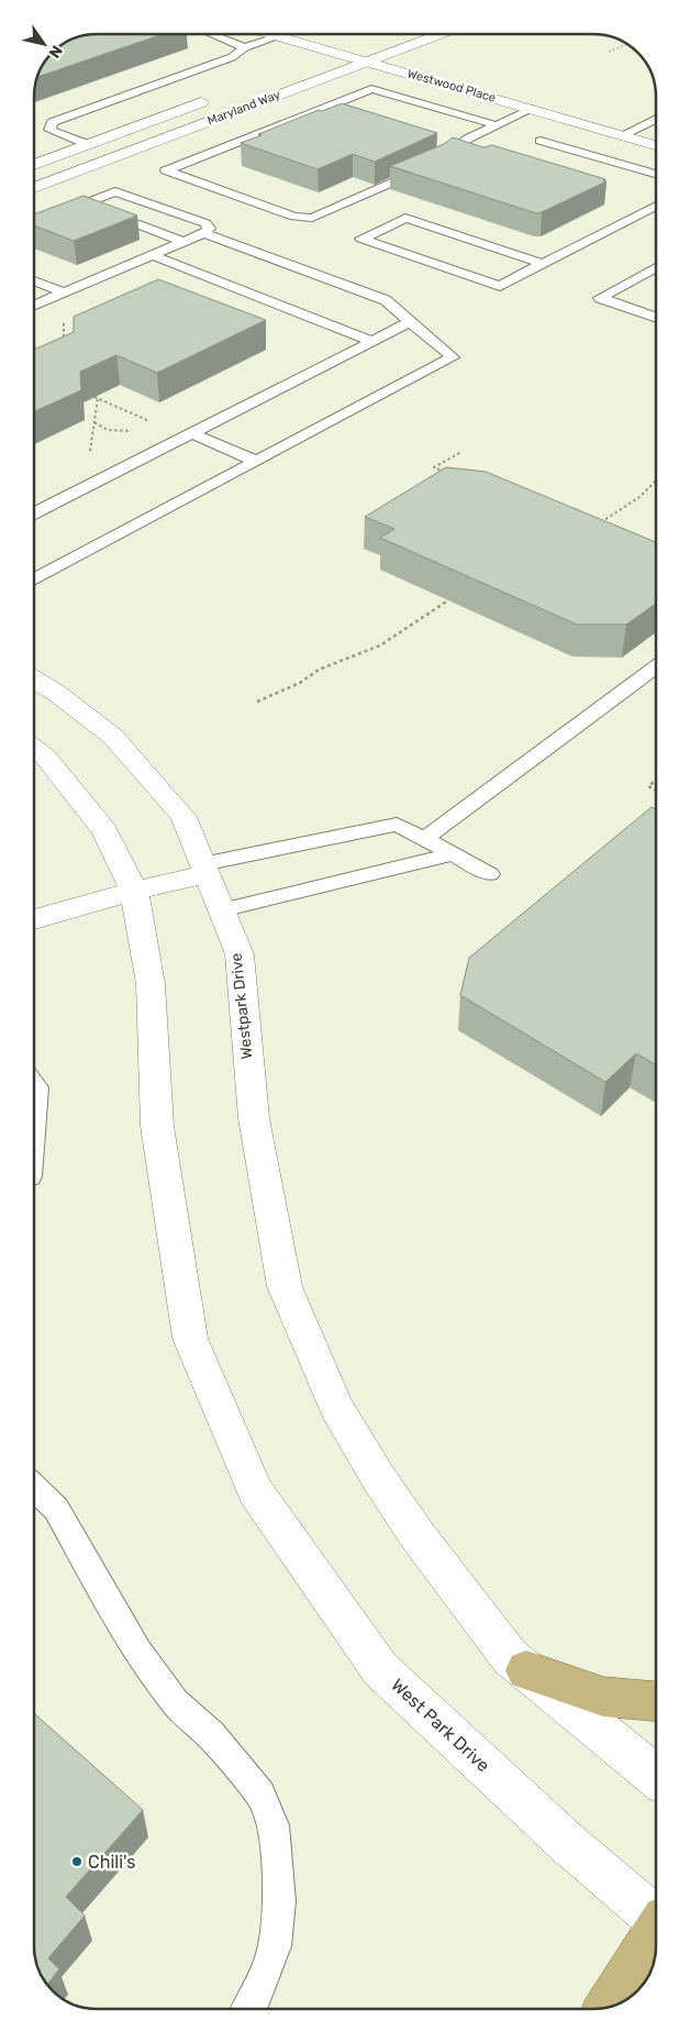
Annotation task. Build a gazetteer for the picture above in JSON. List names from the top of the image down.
{
  "streets": {
    "street": [
      "Westwood Place",
      "Maryland Way",
      "Westpark Drive",
      "West Park Drive"
    ]
  },
  "crossings": [
    ["Westwood Place", "Maryland Way"]
  ],
  "places": ["Chili's"],
  "north": "bottom right"
}
